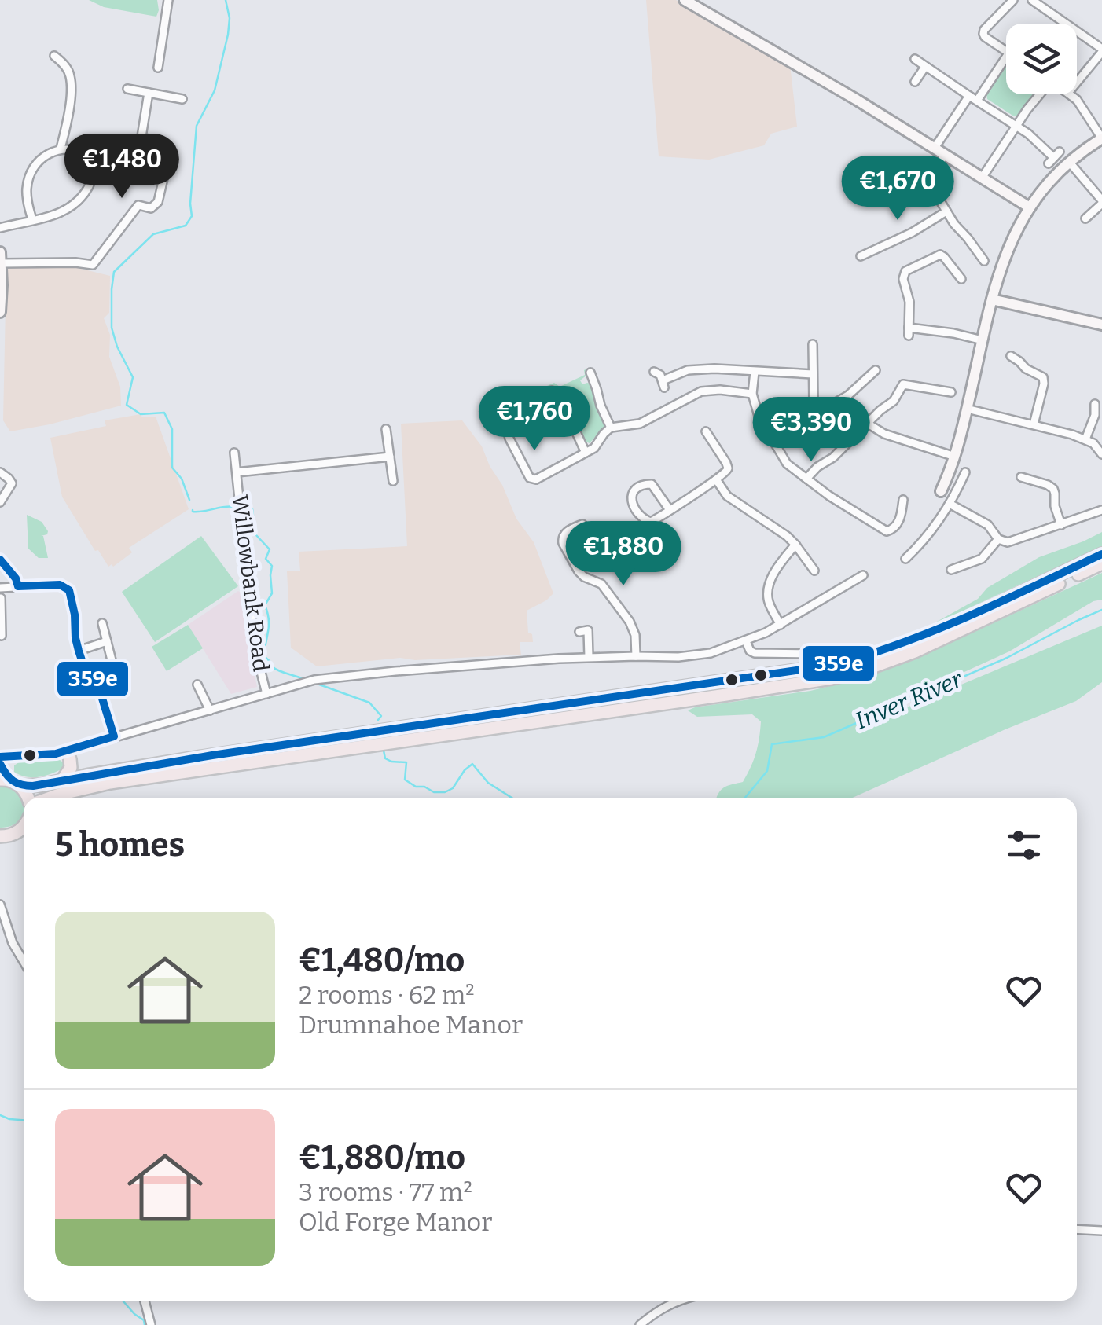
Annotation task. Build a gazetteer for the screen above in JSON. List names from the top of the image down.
{
  "streets": {
    "street": ["Willowbank Road"]
  },
  "water": ["Inver River"],
  "lines": ["transit line 359e"],
  "page": {
    "price": [
      "€1,480",
      "€1,670",
      "€1,760",
      "€3,390",
      "€1,880"
    ],
    "heading": "5 homes",
    "list": [
      {
        "name": "€1,480/mo",
        "note": "2 rooms · 62 m² · Drumnahoe Manor"
      },
      {
        "name": "€1,880/mo",
        "note": "3 rooms · 77 m² · Old Forge Manor"
      }
    ]
  }
}
